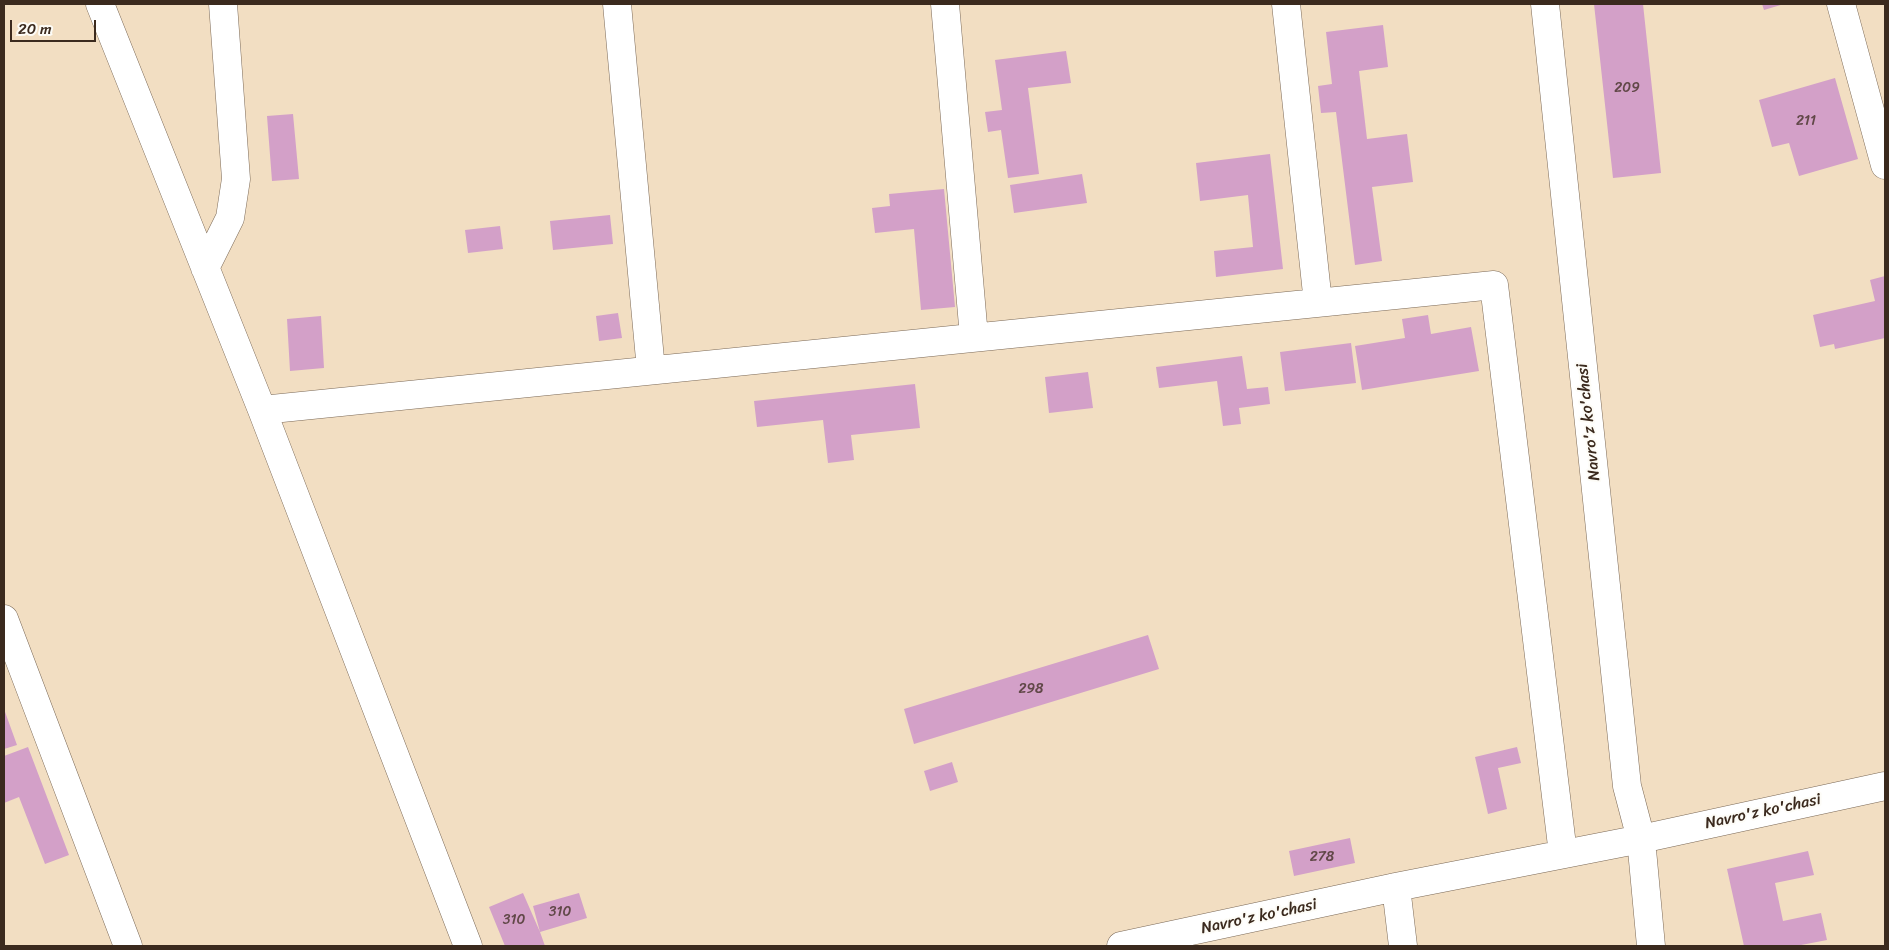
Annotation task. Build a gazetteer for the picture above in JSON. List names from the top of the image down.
{
  "streets": {
    "street": ["Navro'z ko'chasi"]
  },
  "house_numbers": [
    "209",
    "211",
    "298",
    "278",
    "310",
    "310"
  ],
  "scale_bar": "20 m"
}
